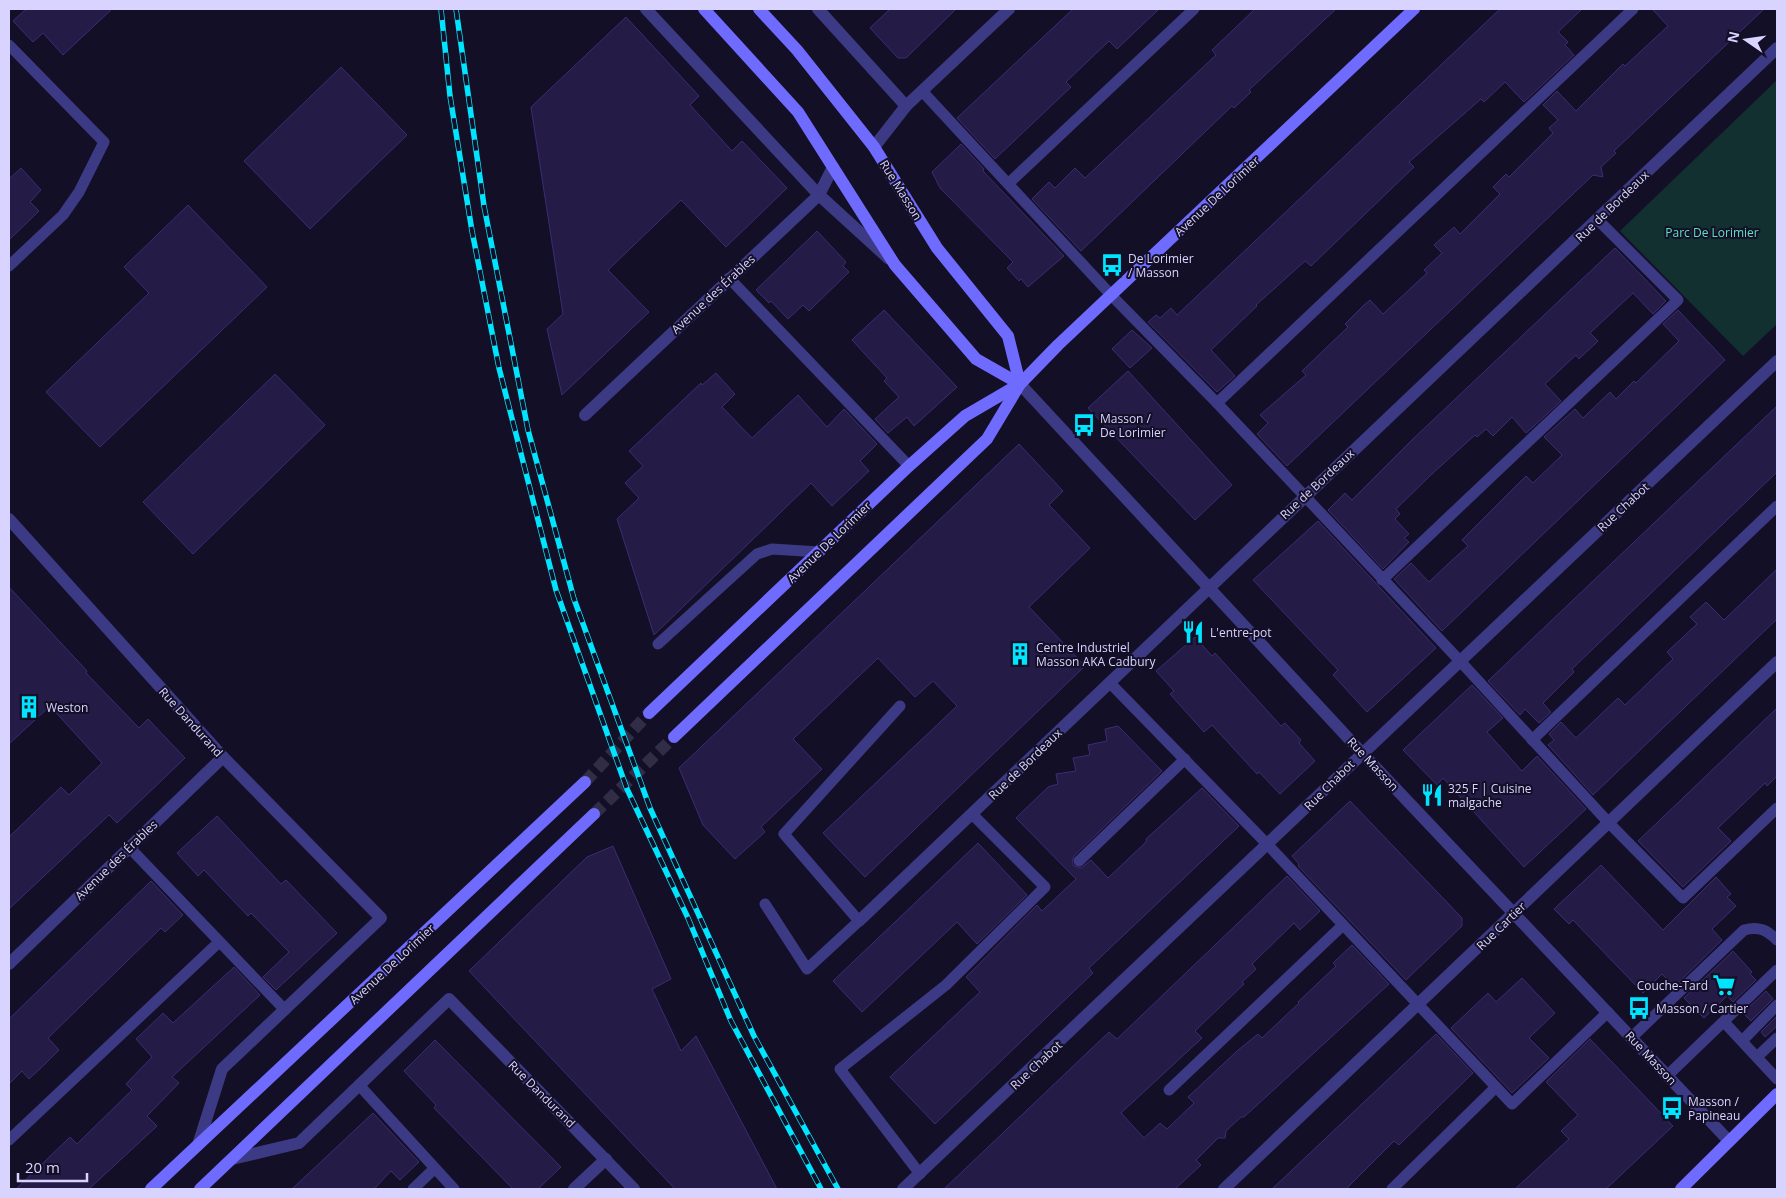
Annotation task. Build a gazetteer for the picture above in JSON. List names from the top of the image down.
{
  "streets": {
    "main road": ["Rue Masson", "Avenue De Lorimier"],
    "street": [
      "Rue de Bordeaux",
      "Avenue des Érables",
      "Rue Chabot",
      "Rue Dandurand",
      "Rue Cartier"
    ]
  },
  "crossings": [
    ["Rue Masson", "Avenue De Lorimier"],
    ["Rue Masson", "Rue de Bordeaux"],
    ["Rue Masson", "Avenue des Érables"],
    ["Rue Masson", "Rue Chabot"],
    ["Rue Masson", "Rue Cartier"],
    ["Avenue De Lorimier", "Rue Dandurand"],
    ["Avenue des Érables", "Rue Dandurand"]
  ],
  "parks": ["Parc De Lorimier"],
  "places": {
    "bus stop": [
      "De Lorimier / Masson",
      "Masson / De Lorimier",
      "Masson / Cartier",
      "Masson / Papineau"
    ],
    "restaurant": ["L'entre-pot", "325 F | Cuisine malgache"],
    "building": ["Centre Industriel Masson AKA Cadbury", "Weston"],
    "supermarket": ["Couche-Tard"]
  },
  "scale_bar": "20 m",
  "north": "left"
}
